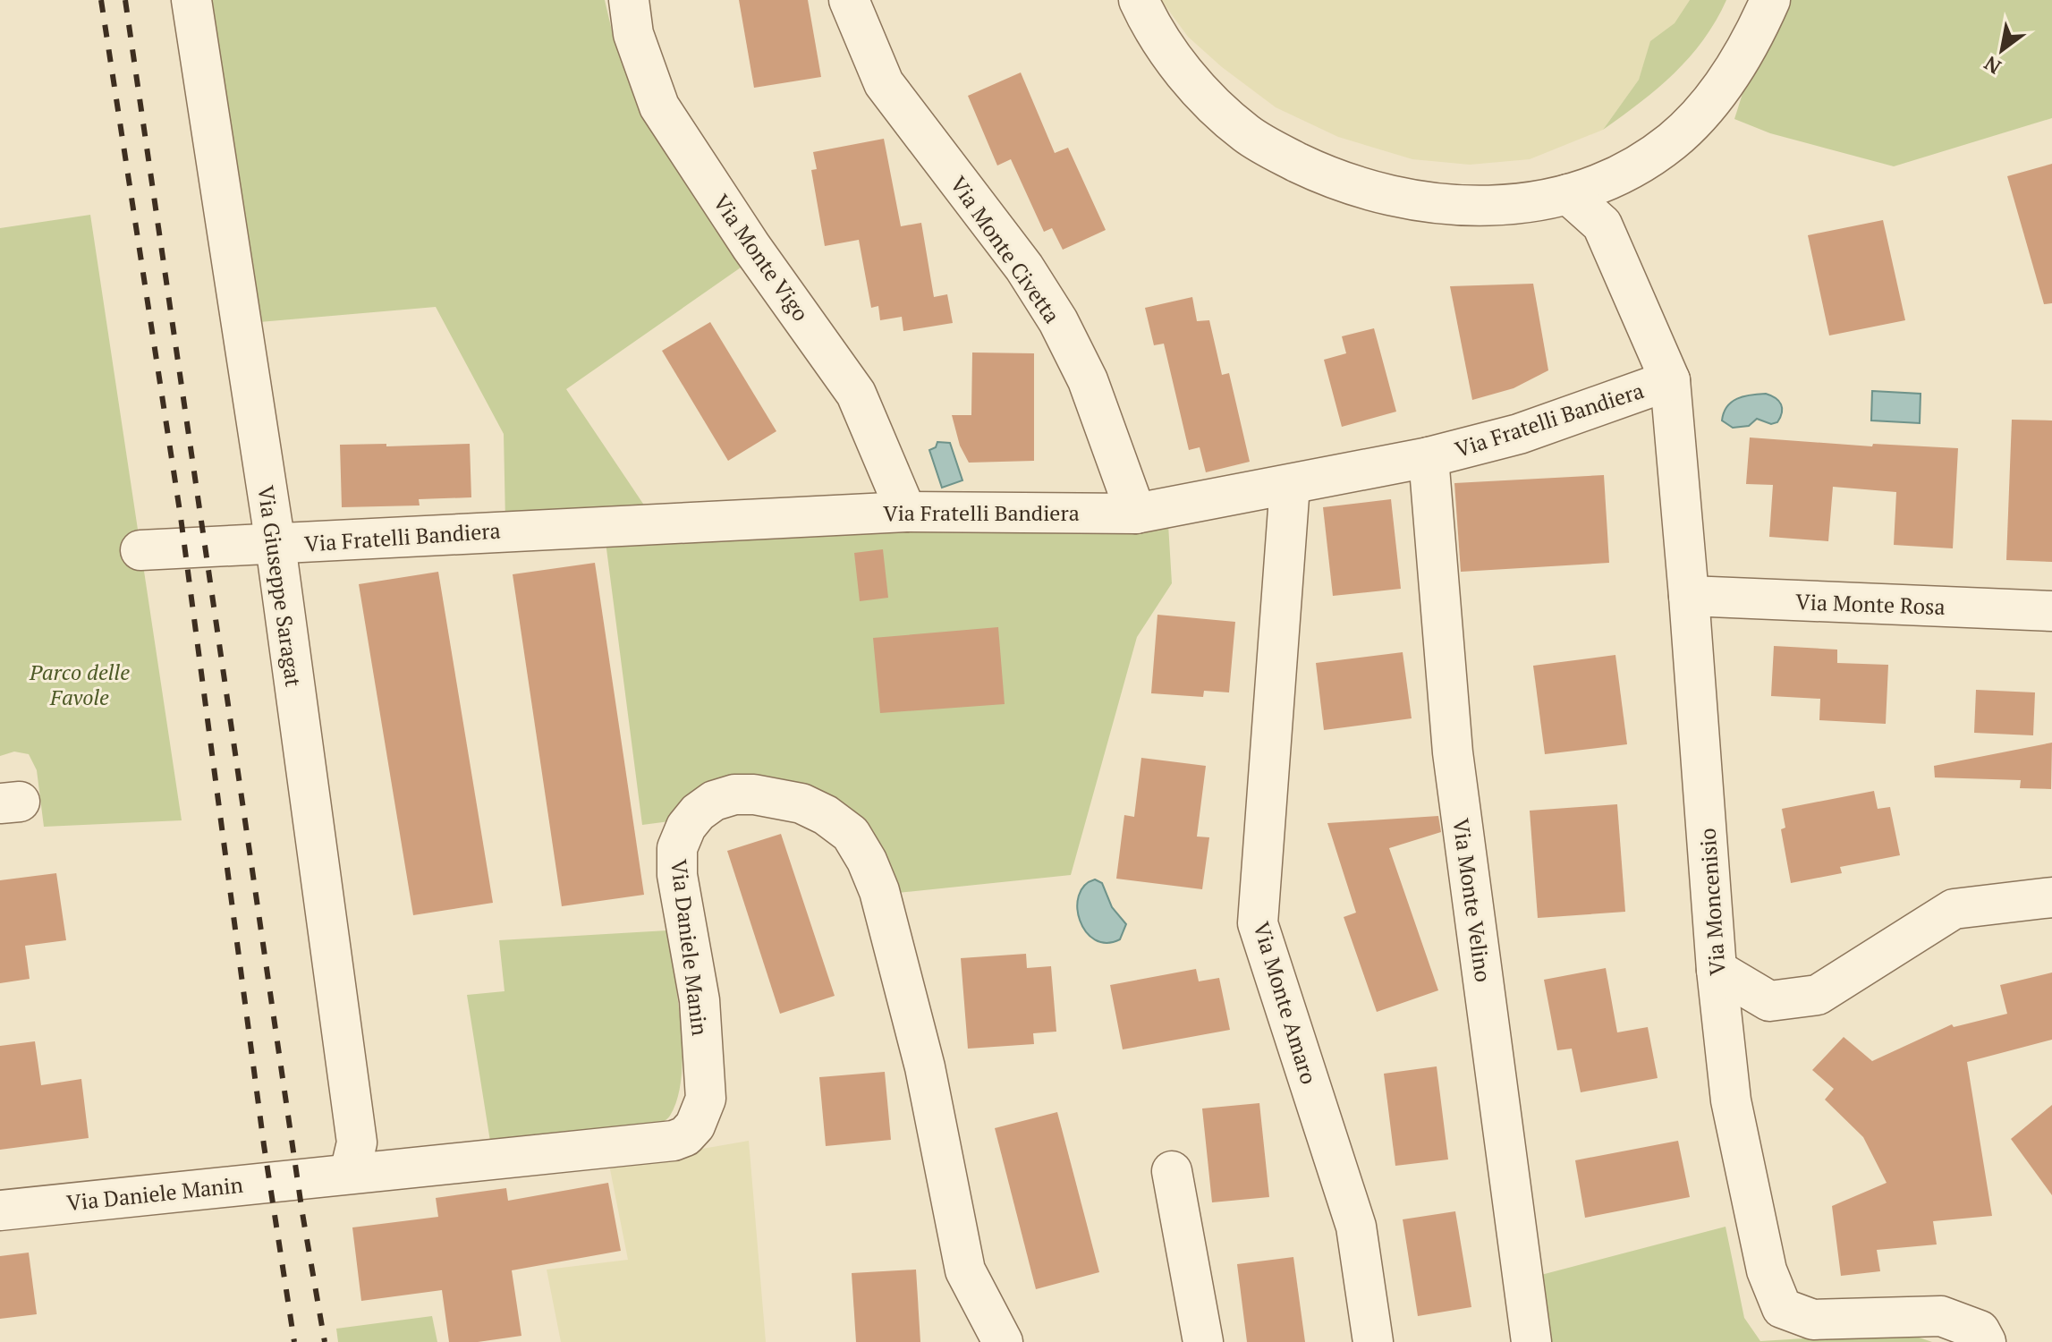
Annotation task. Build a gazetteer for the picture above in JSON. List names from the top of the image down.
{
  "streets": {
    "street": [
      "Via Monte Civetta",
      "Via Monte Vigo",
      "Via Fratelli Bandiera",
      "Via Giuseppe Saragat",
      "Via Monte Rosa",
      "Via Monte Velino",
      "Via Moncenisio",
      "Via Daniele Manin",
      "Via Monte Amaro"
    ]
  },
  "crossings": [
    ["Via Monte Civetta", "Via Fratelli Bandiera"],
    ["Via Monte Vigo", "Via Fratelli Bandiera"],
    ["Via Fratelli Bandiera", "Via Giuseppe Saragat"],
    ["Via Fratelli Bandiera", "Via Monte Velino"],
    ["Via Fratelli Bandiera", "Via Moncenisio"],
    ["Via Fratelli Bandiera", "Via Monte Amaro"],
    ["Via Giuseppe Saragat", "Via Daniele Manin"],
    ["Via Monte Rosa", "Via Moncenisio"]
  ],
  "parks": ["Parco delle Favole"],
  "north": "bottom left"
}
